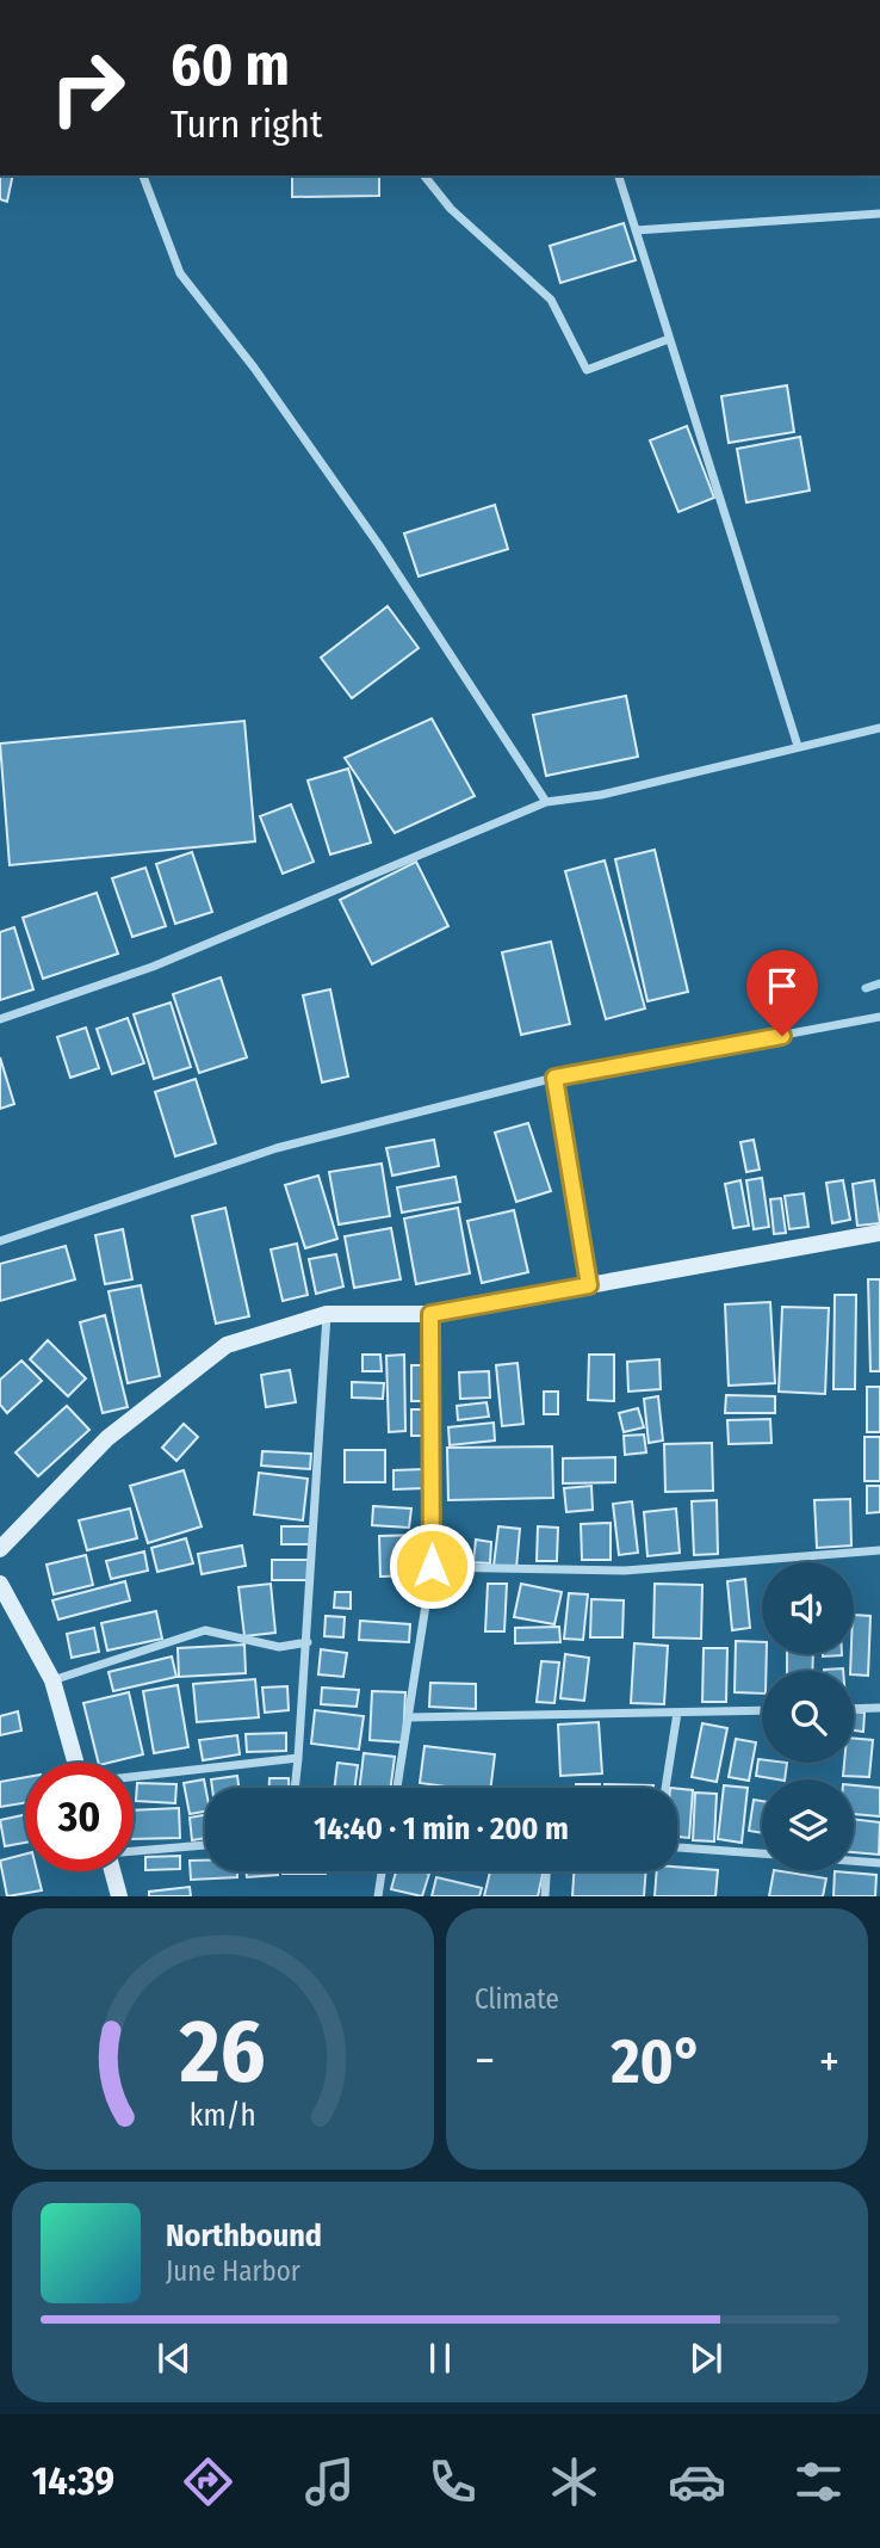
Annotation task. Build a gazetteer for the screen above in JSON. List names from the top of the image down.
{
  "page": {
    "turn": ["60 m", "Turn right"],
    "limit": "30",
    "trip": "14:40 · 1 min · 200 m",
    "tile": "Climate",
    "heat": ["−", "20°", "+"],
    "song": ["Northbound", "June Harbor"],
    "tabs": "14:39",
    "gauge": ["26", "km/h"]
  }
}
